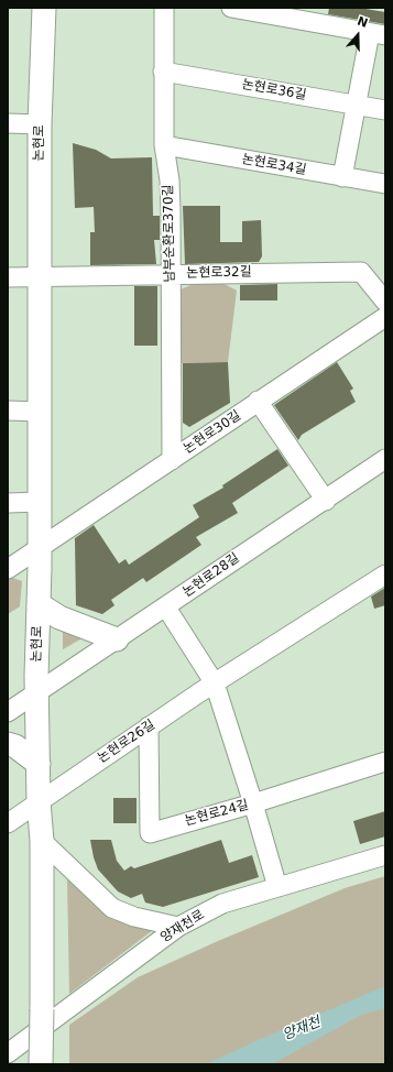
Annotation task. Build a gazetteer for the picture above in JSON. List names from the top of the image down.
{
  "streets": {
    "main road": ["논현로"],
    "street": [
      "논현로36길",
      "논현로34길",
      "남부순환로370길",
      "논현로32길",
      "논현로30길",
      "논현로28길",
      "논현로26길",
      "논현로24길",
      "양재천로"
    ]
  },
  "crossings": [
    ["논현로36길", "남부순환로370길"],
    ["논현로", "논현로32길"],
    ["논현로", "논현로30길"],
    ["논현로", "논현로28길"],
    ["논현로", "논현로26길"],
    ["논현로34길", "남부순환로370길"],
    ["남부순환로370길", "논현로32길"],
    ["남부순환로370길", "논현로30길"],
    ["논현로26길", "논현로24길"]
  ],
  "water": ["양재천"],
  "north": "top"
}
